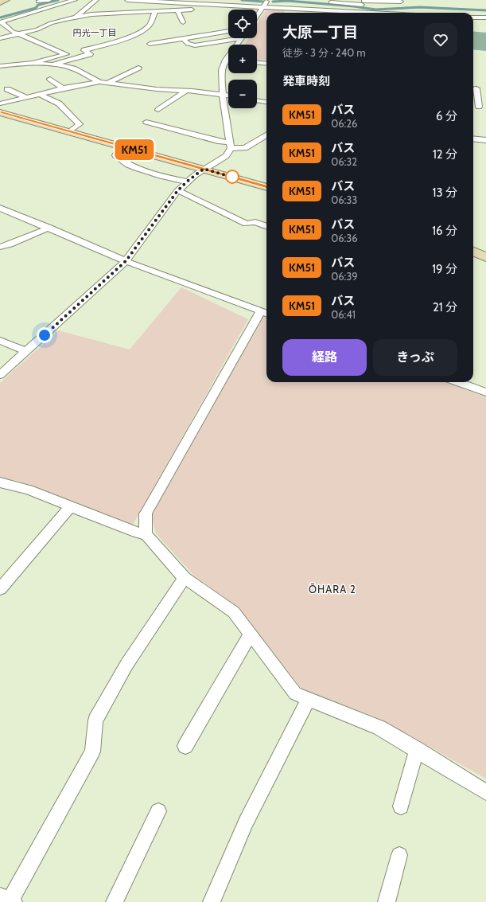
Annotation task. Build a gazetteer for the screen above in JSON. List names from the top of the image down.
{
  "districts": ["円光一丁目", "ŌHARA 2"],
  "lines": ["bus line KM51"],
  "page": {
    "on_map": "KM51",
    "map_buttons": ["+", "−"],
    "heading": [
      ["大原一丁目", "徒歩 · 3 分 · 240 m"],
      "発車時刻"
    ],
    "list": [
      {
        "mark": "KM51",
        "name": "バス",
        "note": "06:26",
        "value": "6 分"
      },
      {
        "mark": "KM51",
        "name": "バス",
        "note": "06:32",
        "value": "12 分"
      },
      {
        "mark": "KM51",
        "name": "バス",
        "note": "06:33",
        "value": "13 分"
      },
      {
        "mark": "KM51",
        "name": "バス",
        "note": "06:36",
        "value": "16 分"
      },
      {
        "mark": "KM51",
        "name": "バス",
        "note": "06:39",
        "value": "19 分"
      },
      {
        "mark": "KM51",
        "name": "バス",
        "note": "06:41",
        "value": "21 分"
      }
    ],
    "buttons": ["経路", "きっぷ"]
  }
}
